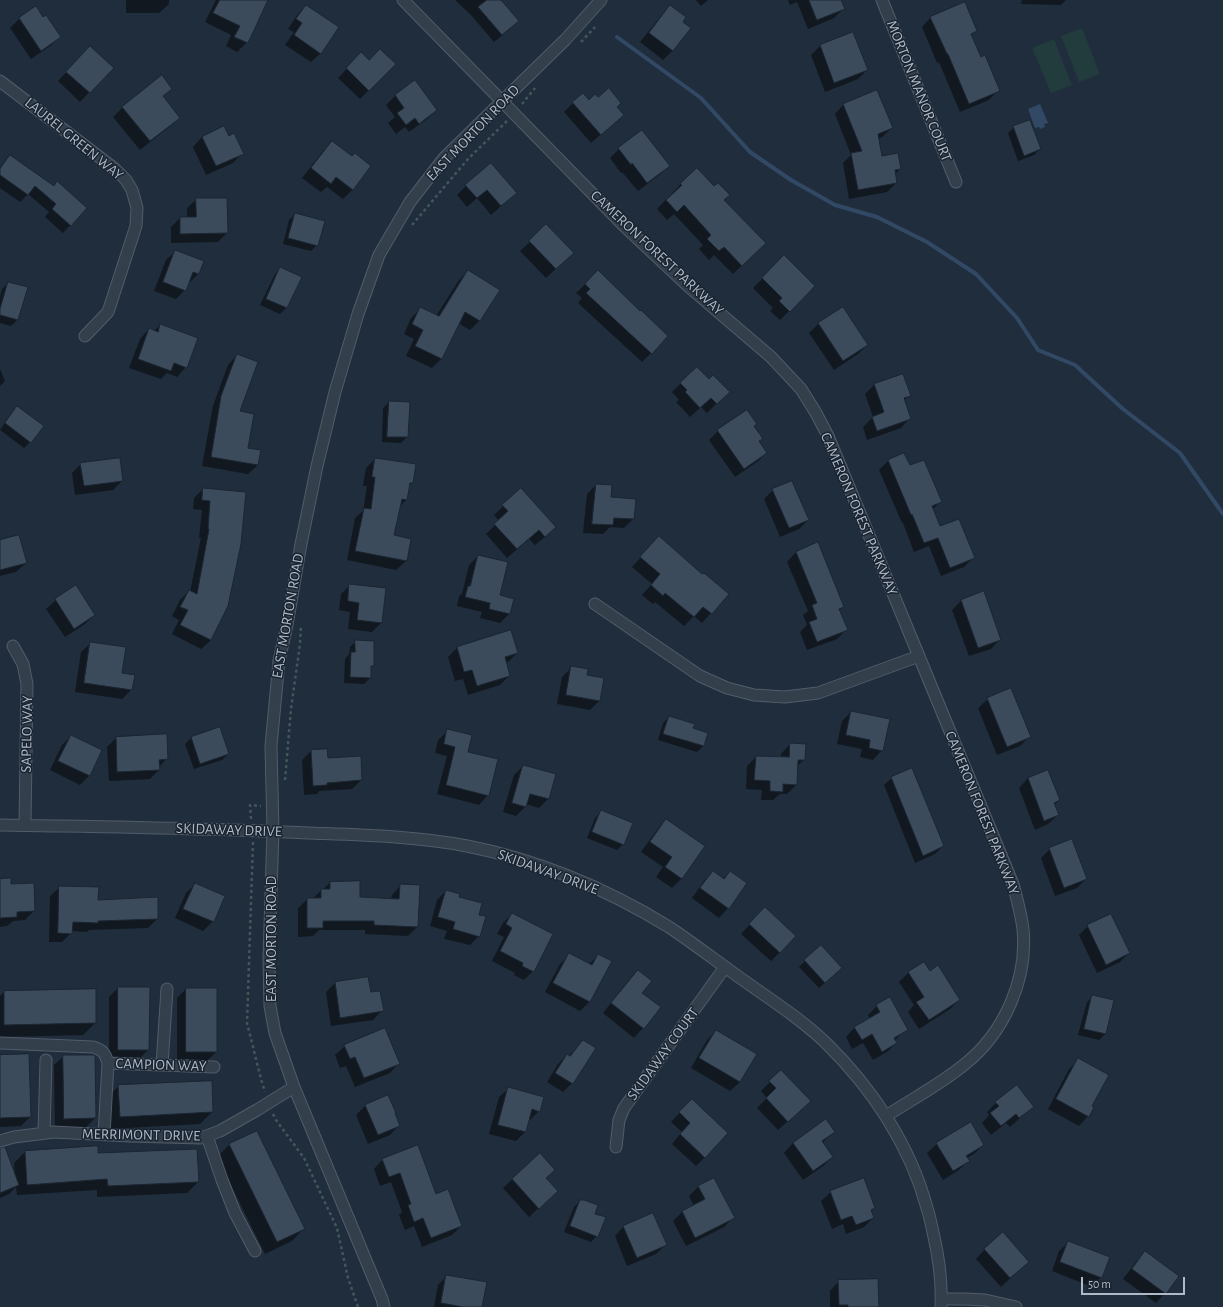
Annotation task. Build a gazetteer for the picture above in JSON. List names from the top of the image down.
{
  "streets": {
    "street": [
      "MORTON MANOR COURT",
      "EAST MORTON ROAD",
      "LAUREL GREEN WAY",
      "CAMERON FOREST PARKWAY",
      "SAPELO WAY",
      "SKIDAWAY DRIVE",
      "SKIDAWAY COURT",
      "CAMPION WAY",
      "MERRIMONT DRIVE"
    ]
  },
  "crossings": [
    ["EAST MORTON ROAD", "CAMERON FOREST PARKWAY"],
    ["EAST MORTON ROAD", "SKIDAWAY DRIVE"],
    ["EAST MORTON ROAD", "MERRIMONT DRIVE"],
    ["CAMERON FOREST PARKWAY", "SKIDAWAY DRIVE"],
    ["SAPELO WAY", "SKIDAWAY DRIVE"],
    ["SKIDAWAY DRIVE", "SKIDAWAY COURT"]
  ],
  "scale_bar": "50 m"
}
